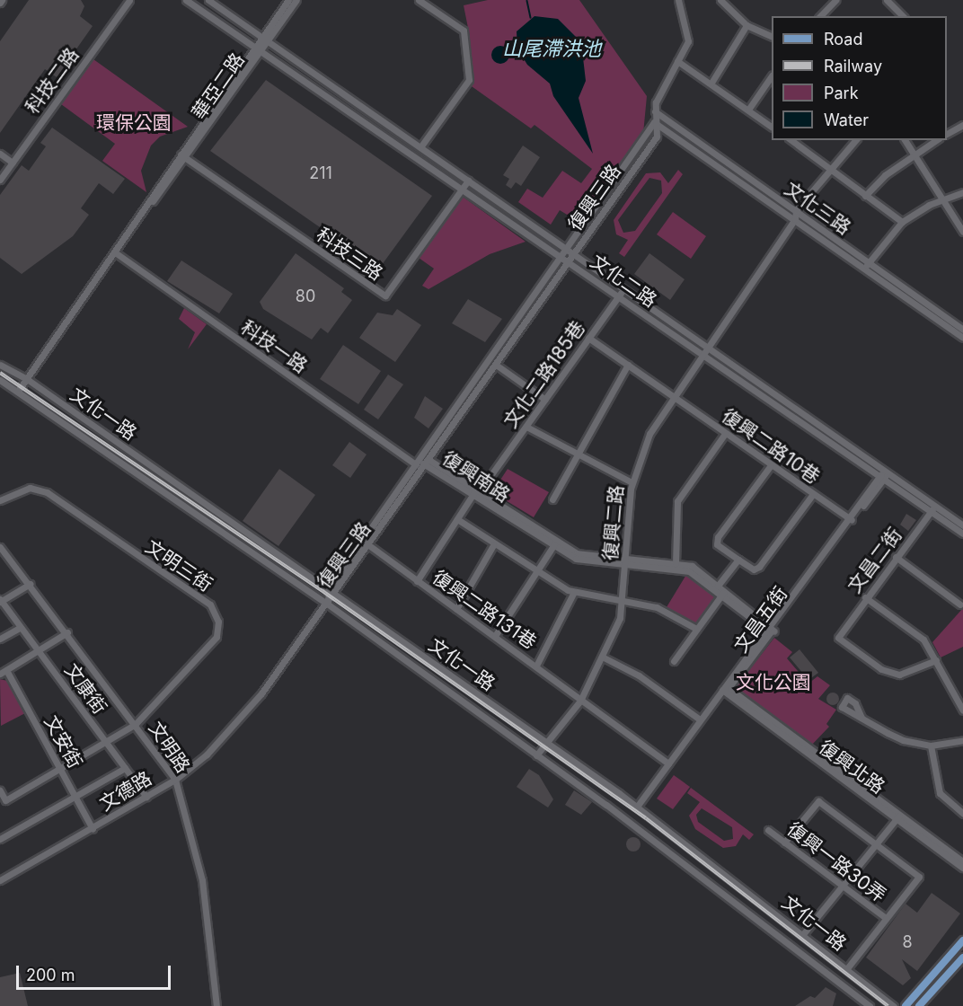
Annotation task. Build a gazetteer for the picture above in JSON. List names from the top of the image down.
{
  "streets": {
    "street": [
      "科技二路",
      "華亞二路",
      "復興三路",
      "文化三路",
      "科技三路",
      "文化二路",
      "科技一路",
      "文化二路185巷",
      "文化一路",
      "復興二路10巷",
      "復興南路",
      "復興二路",
      "文昌二街",
      "文明三街",
      "復興二路131巷",
      "文昌五街",
      "文康街",
      "文安街",
      "文明路",
      "復興北路",
      "文德路",
      "復興一路30弄"
    ]
  },
  "crossings": [
    ["華亞二路", "科技三路"],
    ["華亞二路", "文化二路"],
    ["華亞二路", "科技一路"],
    ["華亞二路", "文化一路"],
    ["復興三路", "文化三路"],
    ["復興三路", "文化二路"],
    ["復興三路", "科技一路"],
    ["復興三路", "文化一路"],
    ["復興三路", "復興南路"],
    ["復興三路", "復興二路131巷"],
    ["復興三路", "文德路"],
    ["文化三路", "復興二路"],
    ["科技三路", "文化二路"],
    ["文化二路", "文化二路185巷"],
    ["文化二路", "復興二路"],
    ["文化二路", "文昌二街"],
    ["文化二路", "文昌五街"],
    ["科技一路", "復興南路"],
    ["文化二路185巷", "復興二路10巷"],
    ["文化一路", "復興二路"],
    ["文化一路", "文昌五街"],
    ["文化一路", "文德路"],
    ["復興二路10巷", "復興二路"],
    ["復興二路10巷", "文昌五街"],
    ["復興南路", "復興二路"],
    ["復興南路", "文昌五街"],
    ["復興二路", "復興二路131巷"],
    ["文明三街", "文明路"],
    ["復興二路131巷", "文昌五街"],
    ["文昌五街", "復興北路"],
    ["文康街", "文德路"],
    ["文安街", "文德路"],
    ["文明路", "文德路"]
  ],
  "water": ["山尾滯洪池"],
  "parks": ["環保公園", "文化公園"],
  "house_numbers": ["211", "80", "8"],
  "legend": [
    "Road",
    "Railway",
    "Park",
    "Water"
  ],
  "scale_bar": "200 m"
}
